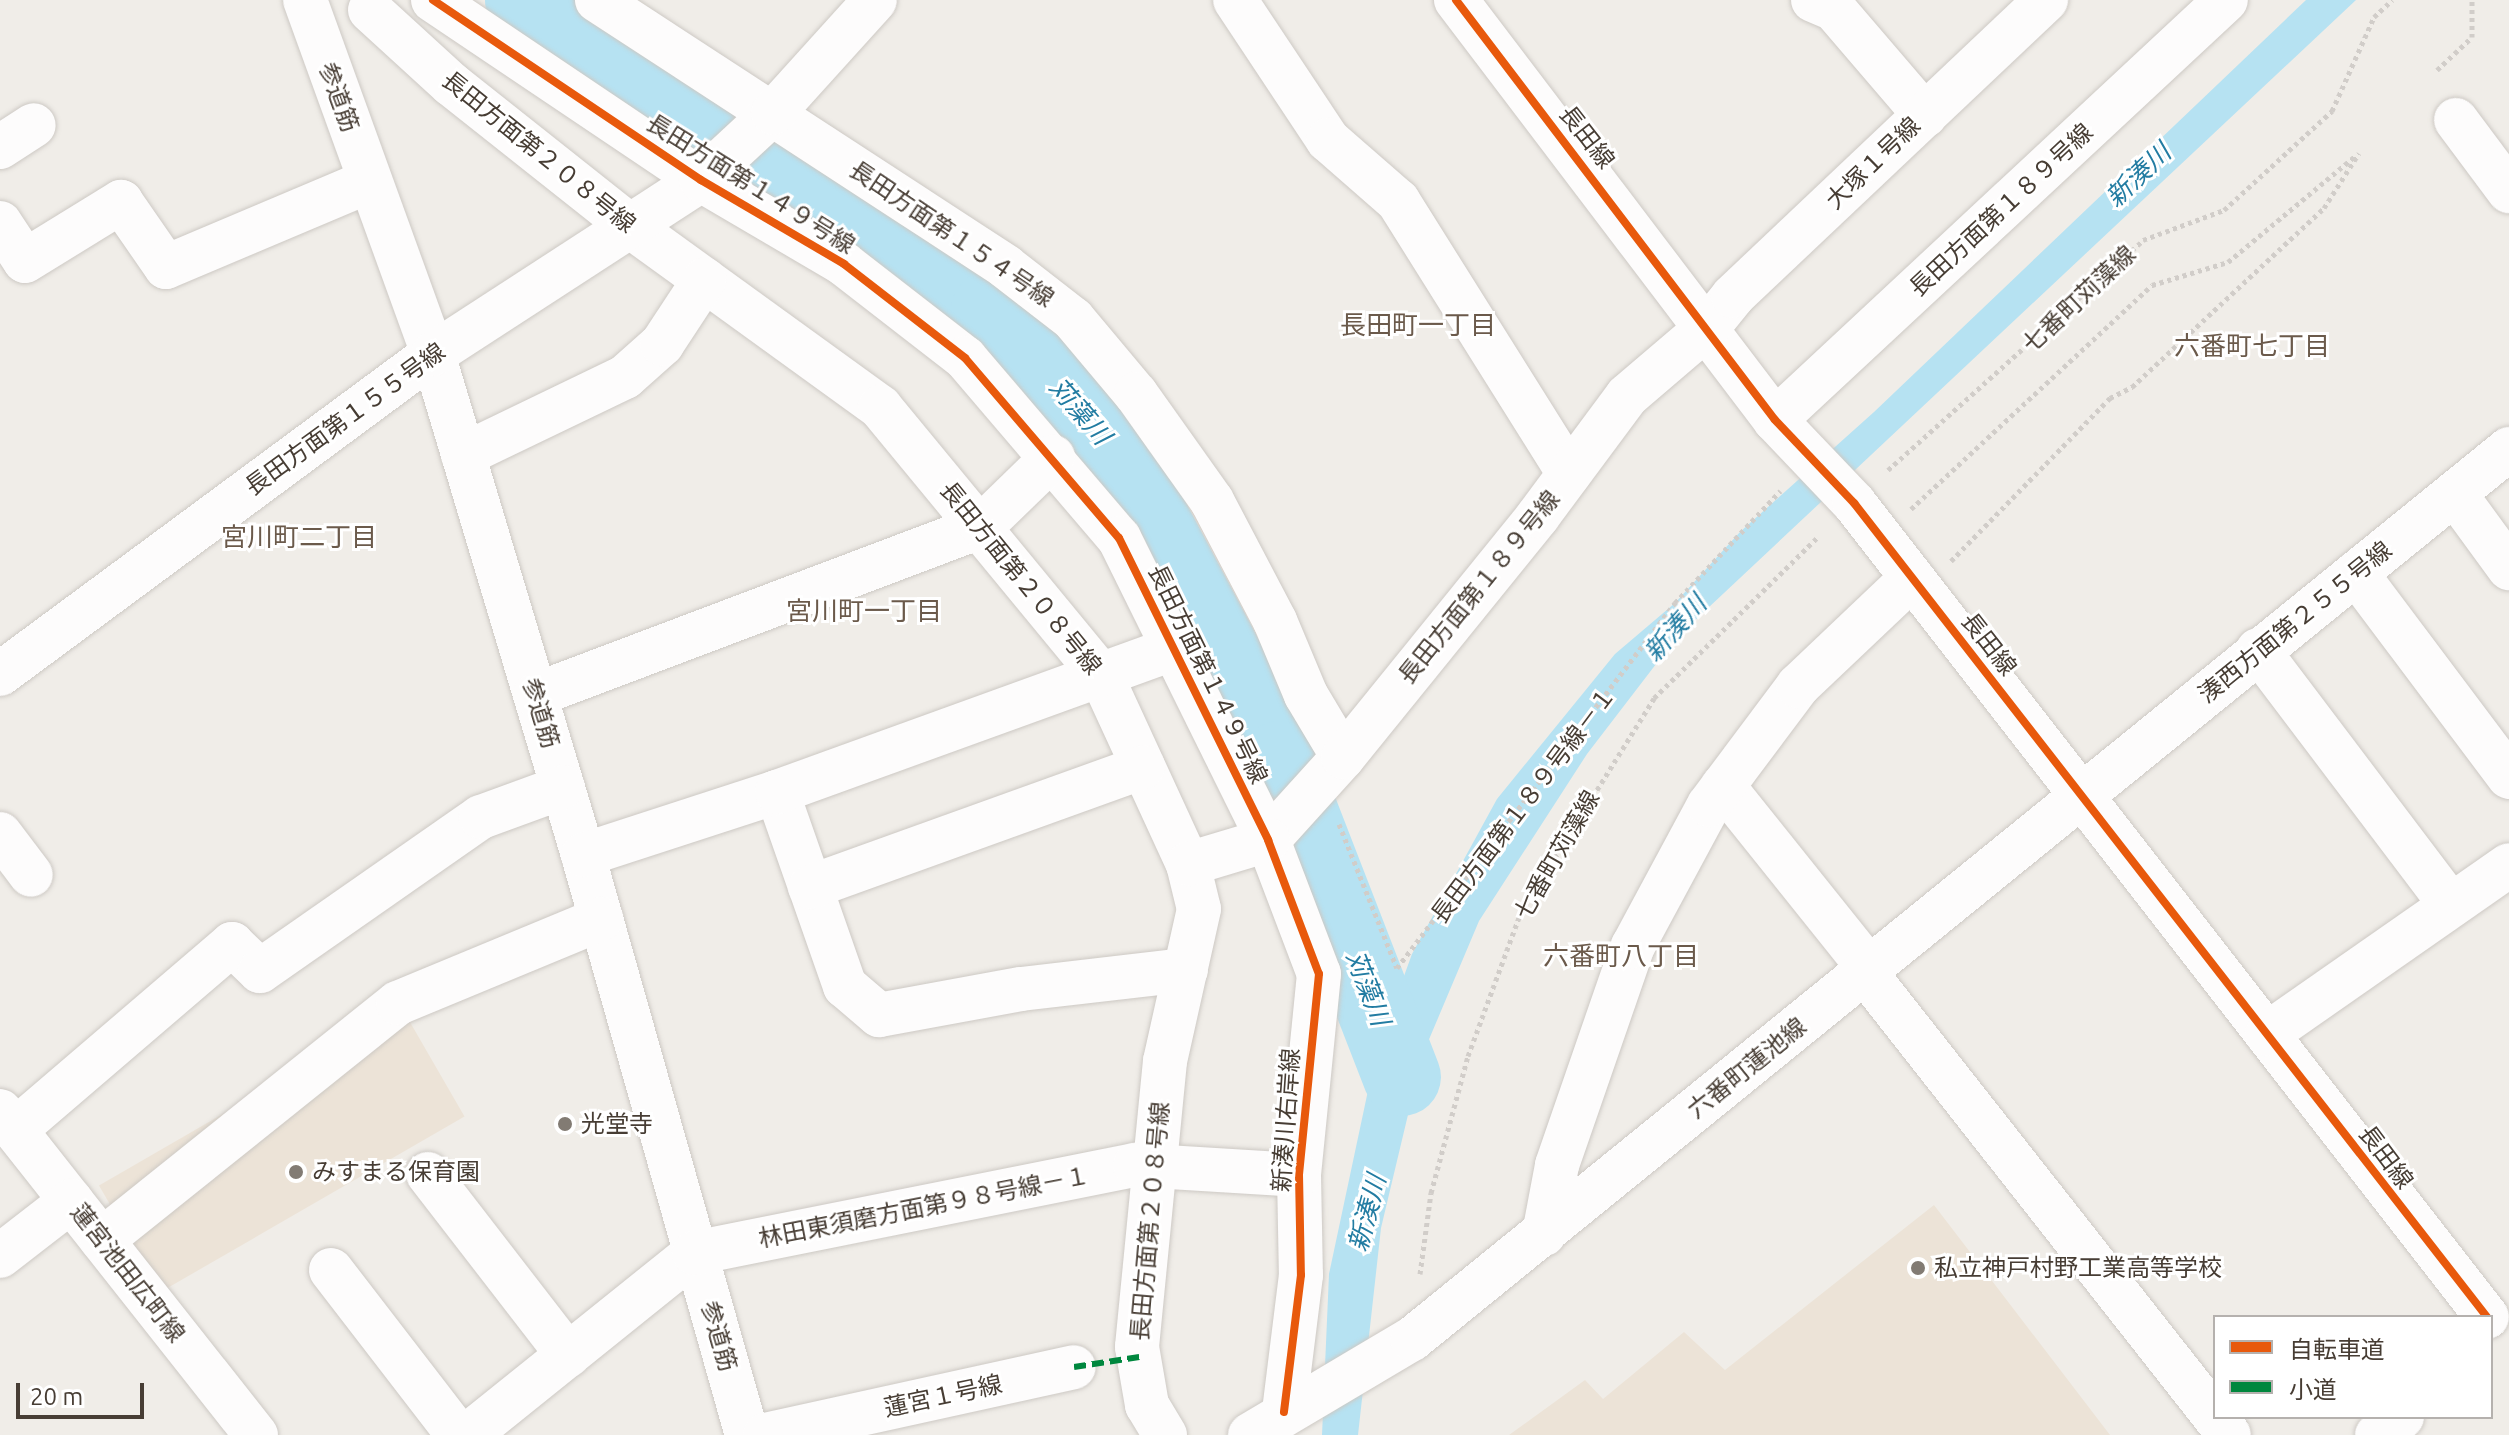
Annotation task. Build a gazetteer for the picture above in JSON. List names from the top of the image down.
{
  "streets": {
    "street": [
      "参道筋",
      "長田線",
      "長田方面第２０８号線",
      "大塚１号線",
      "長田方面第１４９号線",
      "長田方面第１８９号線",
      "長田方面第１５４号線",
      "長田方面第１５５号線",
      "湊西方面第２５５号線",
      "六番町蓮池線",
      "新湊川右岸線",
      "林田東須磨方面第９８号線－１",
      "蓮宮池田広町線",
      "蓮宮１号線"
    ],
    "path": ["七番町苅藻線", "長田方面第１８９号線－１"]
  },
  "crossings": [
    ["参道筋", "長田方面第１５５号線"],
    ["参道筋", "林田東須磨方面第９８号線－１"],
    ["長田線", "大塚１号線"],
    ["長田線", "長田方面第１８９号線"],
    ["長田線", "湊西方面第２５５号線"],
    ["長田線", "六番町蓮池線"],
    ["長田方面第２０８号線", "長田方面第１５５号線"],
    ["長田方面第２０８号線", "林田東須磨方面第９８号線－１"],
    ["大塚１号線", "長田方面第１８９号線"],
    ["長田方面第１４９号線", "長田方面第１８９号線"],
    ["長田方面第１４９号線", "長田方面第１５５号線"],
    ["長田方面第１４９号線", "新湊川右岸線"],
    ["長田方面第１８９号線", "長田方面第１５４号線"],
    ["長田方面第１８９号線", "長田方面第１８９号線－１"],
    ["長田方面第１８９号線", "新湊川右岸線"],
    ["長田方面第１５４号線", "長田方面第１５５号線"],
    ["長田方面第１５４号線", "長田方面第１８９号線－１"],
    ["七番町苅藻線", "六番町蓮池線"],
    ["湊西方面第２５５号線", "六番町蓮池線"],
    ["六番町蓮池線", "新湊川右岸線"],
    ["新湊川右岸線", "林田東須磨方面第９８号線－１"]
  ],
  "districts": [
    "長田町一丁目",
    "六番町七丁目",
    "宮川町二丁目",
    "宮川町一丁目",
    "六番町八丁目"
  ],
  "water": ["新湊川", "苅藻川"],
  "places": ["光堂寺", "みすまる保育園", "私立神戸村野工業高等学校"],
  "legend": ["自転車道", "小道"],
  "scale_bar": "20 m"
}
